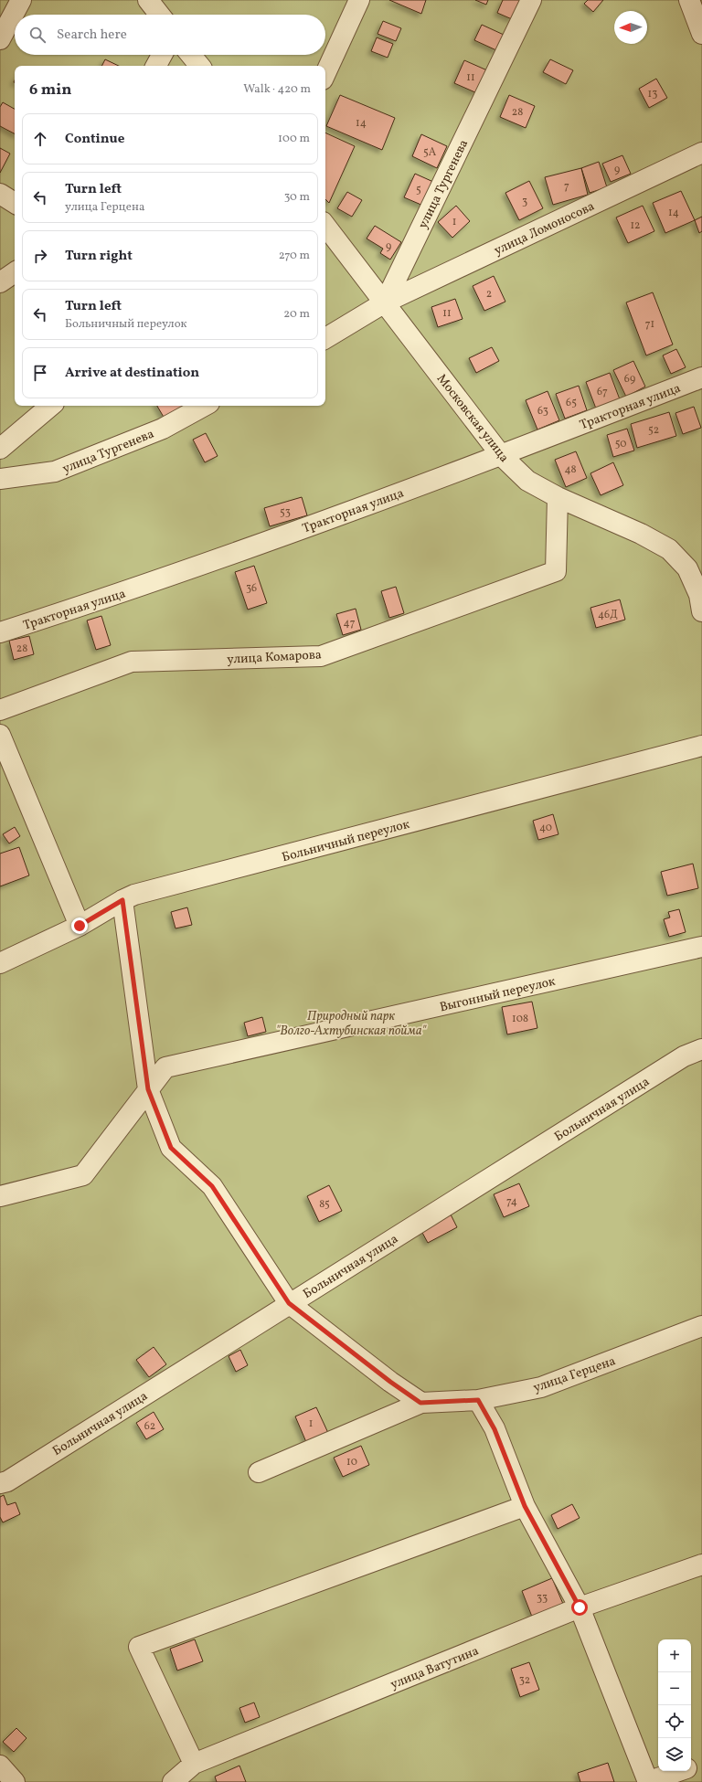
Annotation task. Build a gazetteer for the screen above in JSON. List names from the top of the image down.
{
  "streets": {
    "street": [
      "улица Тургенева",
      "улица Ломоносова",
      "Тракторная улица",
      "Московская улица",
      "улица Комарова",
      "Больничный переулок",
      "Выгонный переулок",
      "Больничная улица",
      "улица Герцена",
      "улица Ватутина"
    ]
  },
  "crossings": [
    ["улица Тургенева", "улица Ломоносова"],
    ["улица Тургенева", "Московская улица"],
    ["улица Ломоносова", "Московская улица"],
    ["Тракторная улица", "Московская улица"],
    ["Московская улица", "улица Комарова"]
  ],
  "parks": ["Природный парк \"Волго-Ахтубинская пойма\""],
  "house_numbers": [
    "11",
    "13",
    "28",
    "14",
    "5А",
    "9",
    "7",
    "5",
    "3",
    "14",
    "1",
    "12",
    "9",
    "2",
    "11",
    "71",
    "69",
    "67",
    "65",
    "63",
    "52",
    "50",
    "48",
    "53",
    "36",
    "46Д",
    "47",
    "28",
    "40",
    "108",
    "74",
    "85",
    "1",
    "62",
    "10",
    "33",
    "32"
  ],
  "north": "left",
  "page": {
    "search": "Search here",
    "heading": ["6 min", "Walk · 420 m"],
    "list": [
      ["Continue", "100 m"],
      ["Turn left", "улица Герцена", "30 m"],
      ["Turn right", "270 m"],
      ["Turn left", "Больничный переулок", "20 m"],
      "Arrive at destination"
    ],
    "map_buttons": ["+", "−"]
  }
}
